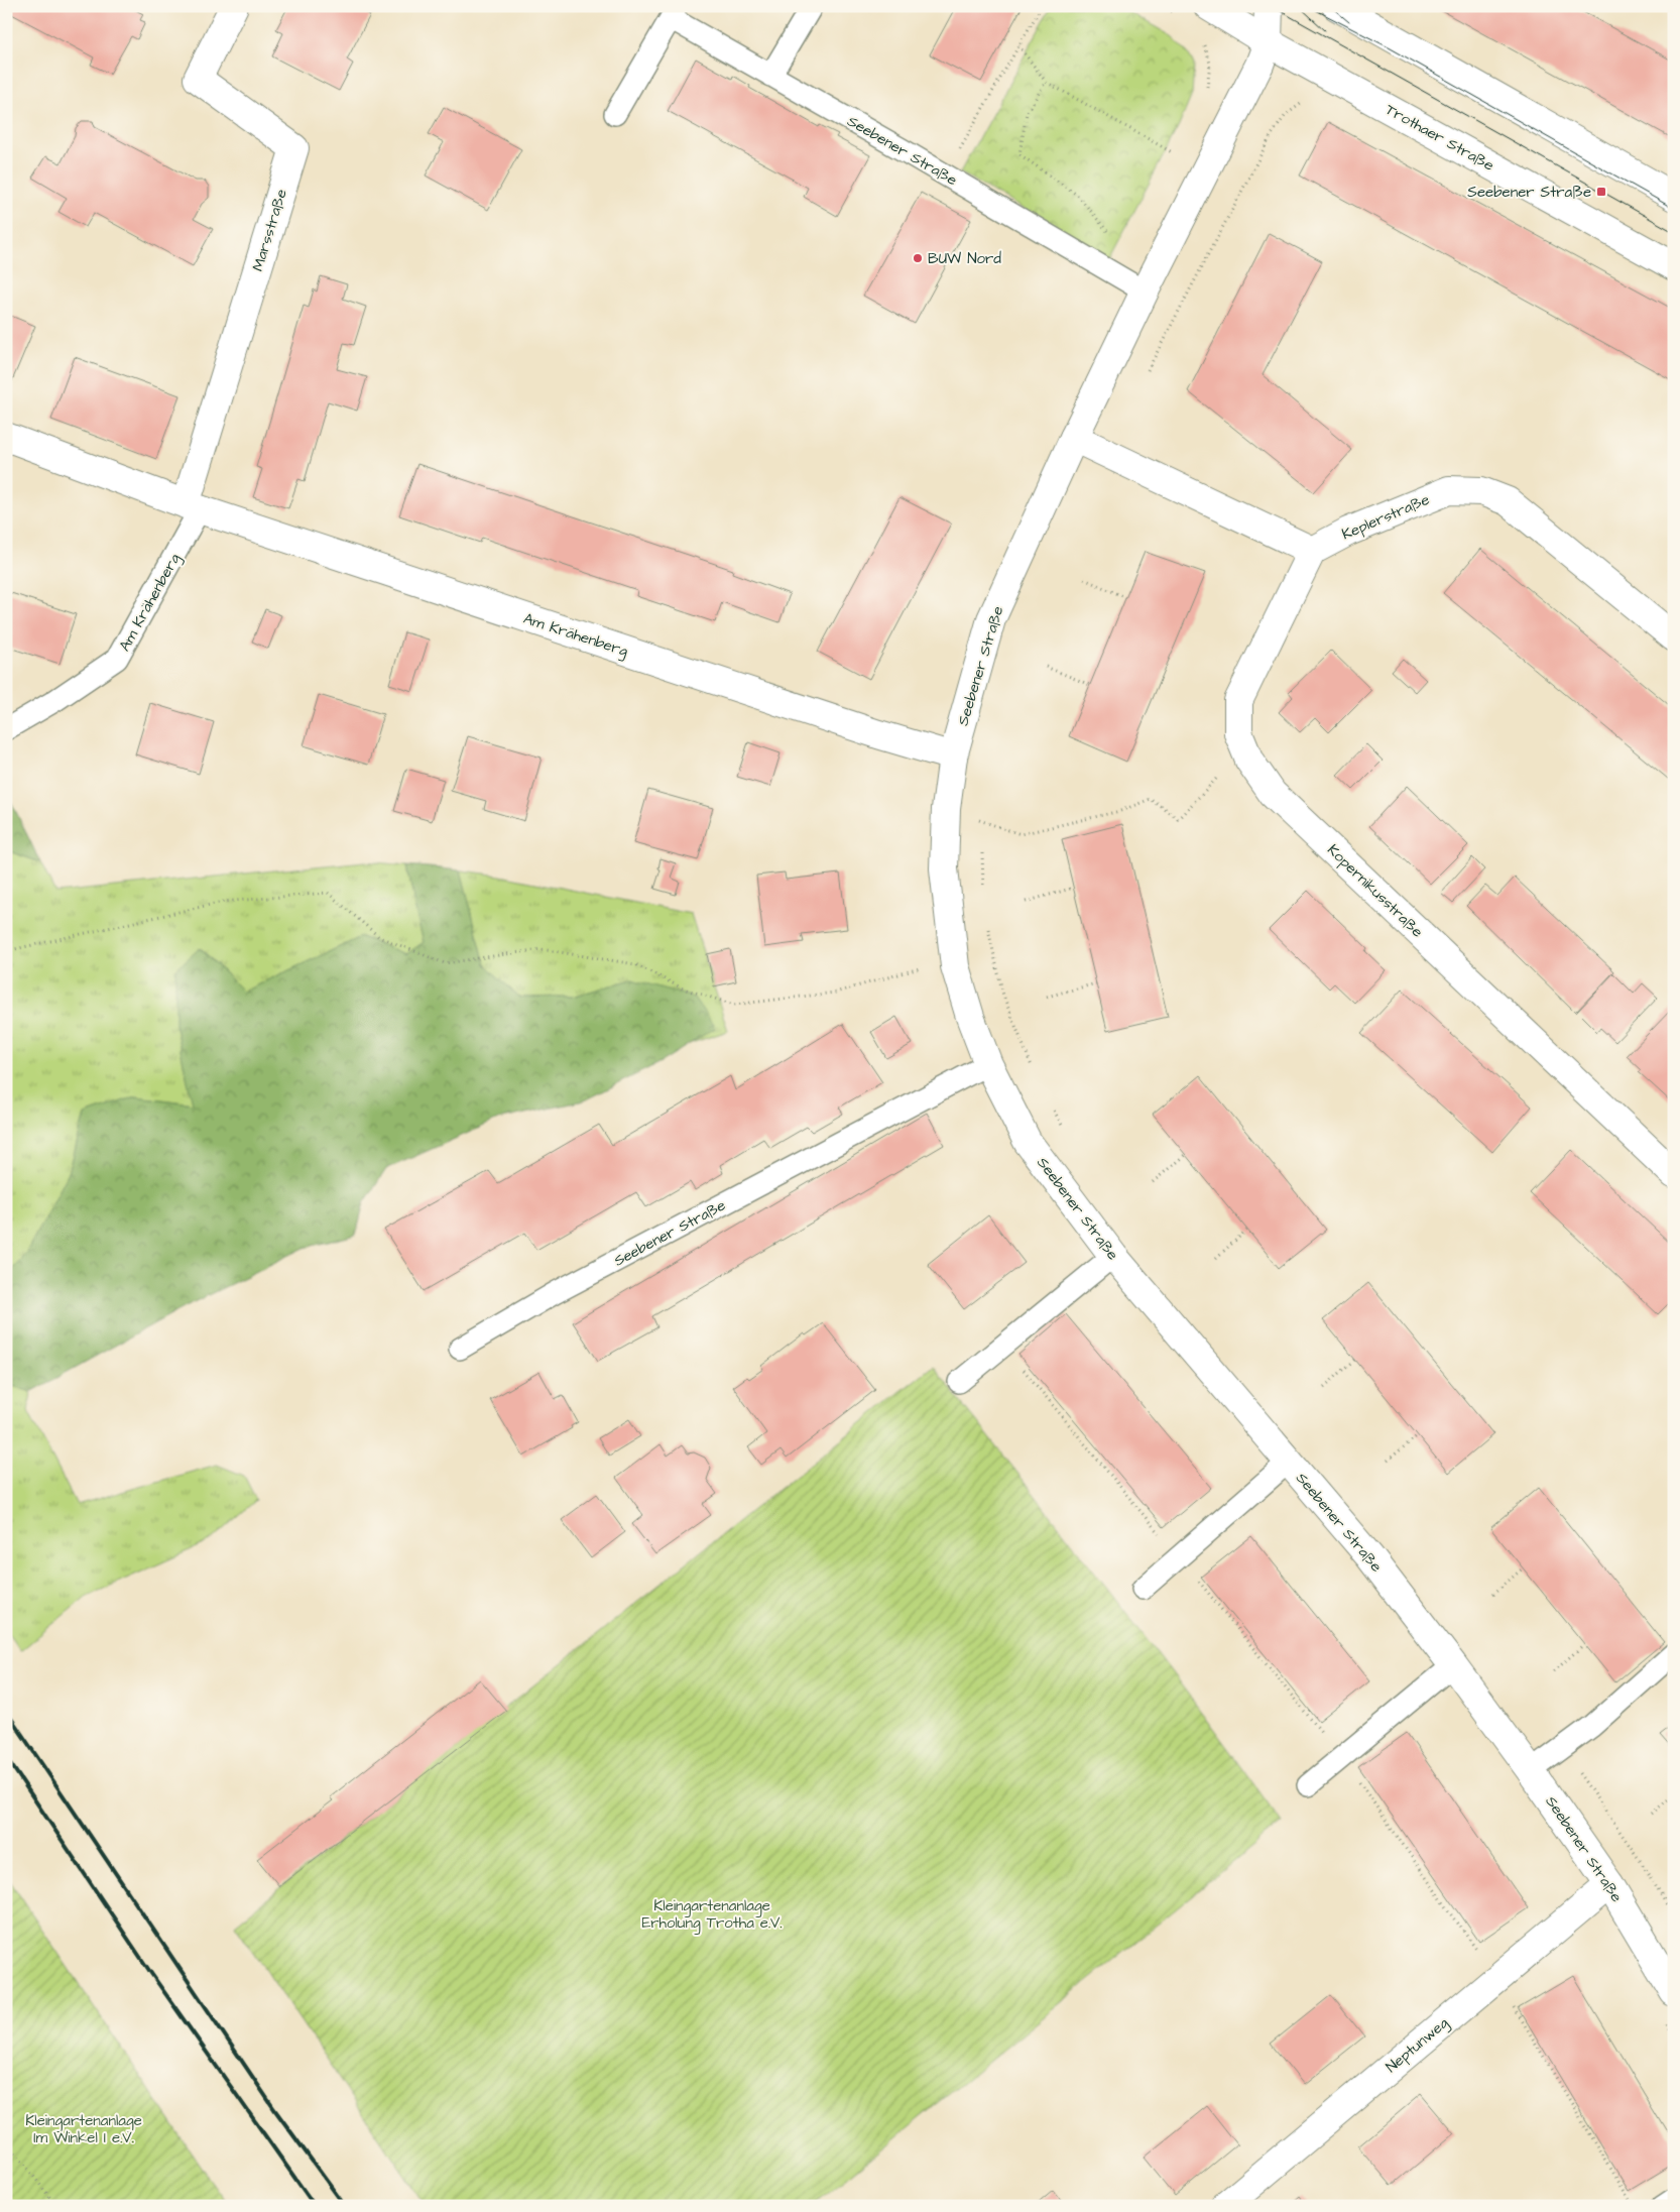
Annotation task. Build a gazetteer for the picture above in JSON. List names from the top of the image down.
{
  "streets": {
    "street": [
      "Trothaer Straße",
      "Seebener Straße",
      "Marsstraße",
      "Keplerstraße",
      "Am Krähenberg",
      "Kopernikusstraße",
      "Neptunweg"
    ]
  },
  "crossings": [
    ["Trothaer Straße", "Seebener Straße"],
    ["Seebener Straße", "Am Krähenberg"],
    ["Seebener Straße", "Neptunweg"],
    ["Marsstraße", "Am Krähenberg"],
    ["Keplerstraße", "Kopernikusstraße"]
  ],
  "parks": ["Kleingartenanlage Erholung Trotha e.V.", "Kleingartenanlage Im Winkel I e.V."],
  "places": {
    "transit": ["Seebener Straße"],
    "other": ["BUW Nord"]
  }
}
